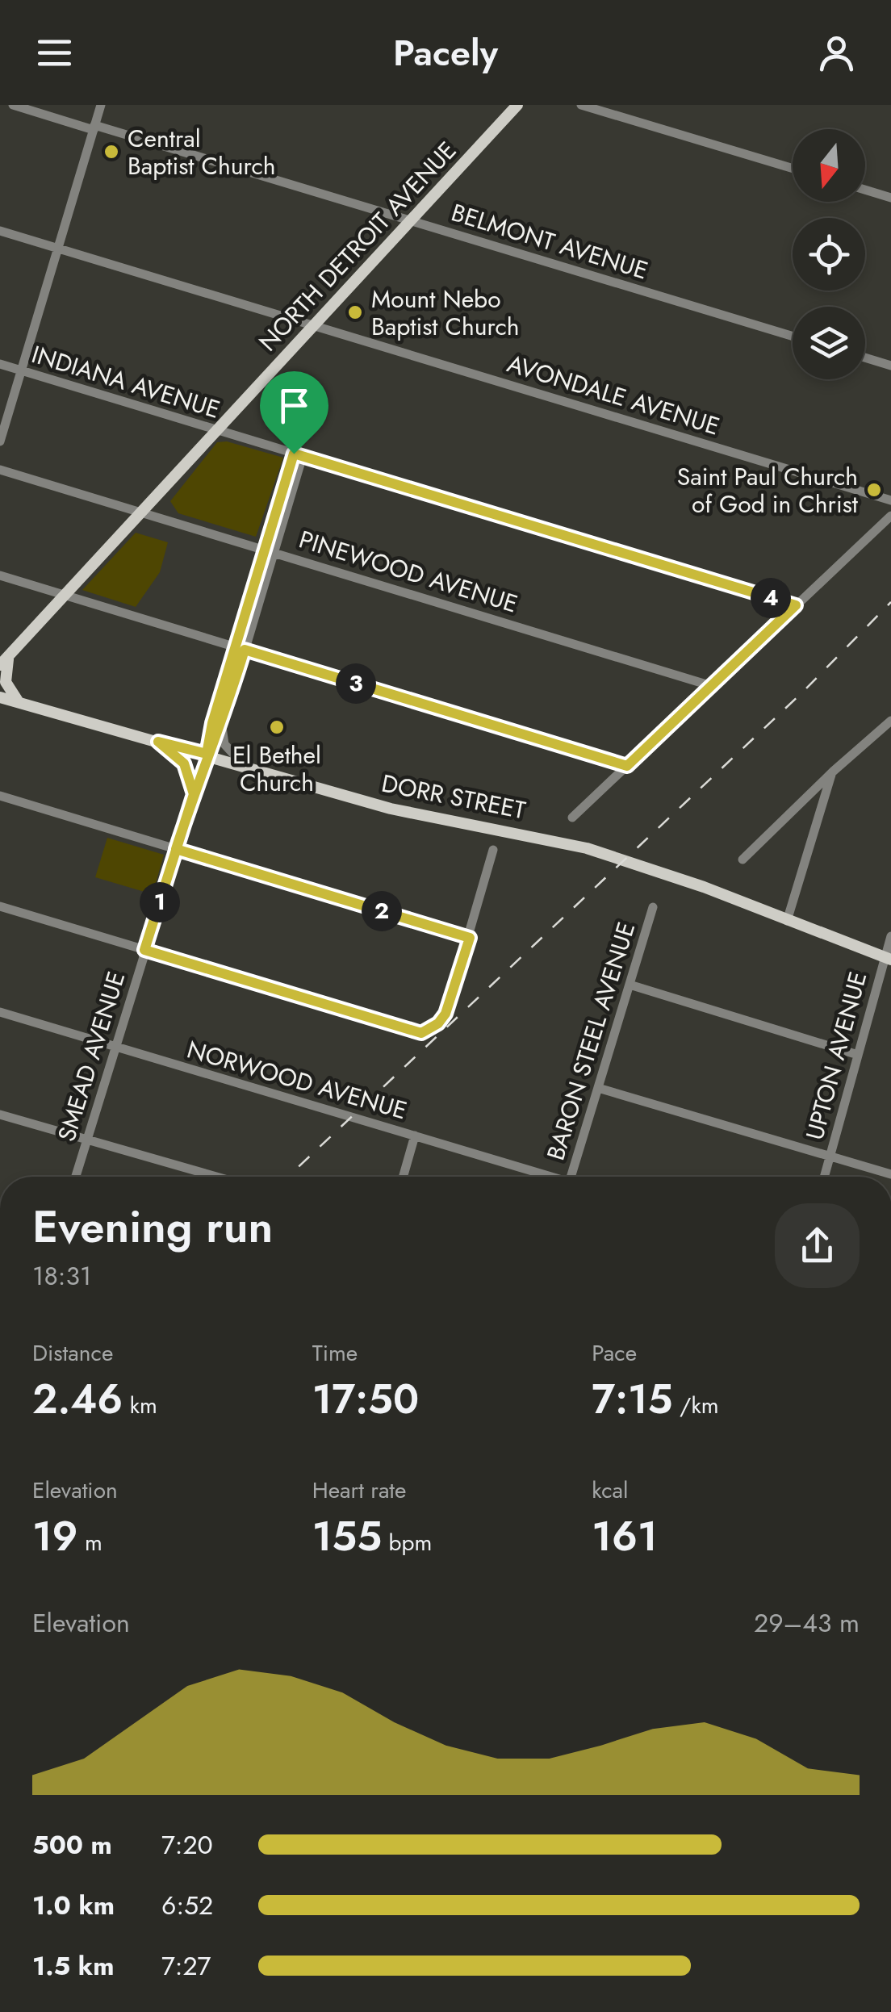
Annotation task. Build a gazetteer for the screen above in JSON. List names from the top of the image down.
{
  "streets": {
    "main road": ["NORTH DETROIT AVENUE", "DORR STREET"],
    "street": [
      "BELMONT AVENUE",
      "INDIANA AVENUE",
      "AVONDALE AVENUE",
      "PINEWOOD AVENUE",
      "BARON STEEL AVENUE",
      "UPTON AVENUE",
      "SMEAD AVENUE",
      "NORWOOD AVENUE"
    ]
  },
  "crossings": [
    ["BELMONT AVENUE", "NORTH DETROIT AVENUE"],
    ["NORTH DETROIT AVENUE", "INDIANA AVENUE"],
    ["NORTH DETROIT AVENUE", "AVONDALE AVENUE"],
    ["NORTH DETROIT AVENUE", "PINEWOOD AVENUE"],
    ["INDIANA AVENUE", "SMEAD AVENUE"],
    ["PINEWOOD AVENUE", "SMEAD AVENUE"],
    ["DORR STREET", "UPTON AVENUE"],
    ["DORR STREET", "SMEAD AVENUE"],
    ["SMEAD AVENUE", "NORWOOD AVENUE"]
  ],
  "places": [
    "Central Baptist Church",
    "Mount Nebo Baptist Church",
    "Saint Paul Church of God in Christ",
    "El Bethel Church"
  ],
  "north": "bottom",
  "page": {
    "header": "Pacely",
    "pins": [
      "4",
      "3",
      "1",
      "2"
    ],
    "heading": ["Evening run", "18:31"],
    "stats": [
      ["Distance", "2.46 km"],
      ["Time", "17:50"],
      ["Pace", "7:15 /km"],
      ["Elevation", "19 m"],
      ["Heart rate", "155 bpm"],
      ["kcal", "161"]
    ],
    "chart": ["Elevation", "29–43 m"],
    "list": [
      {
        "name": "500 m",
        "note": "7:20"
      },
      {
        "name": "1.0 km",
        "note": "6:52"
      },
      {
        "name": "1.5 km",
        "note": "7:27"
      }
    ]
  }
}
